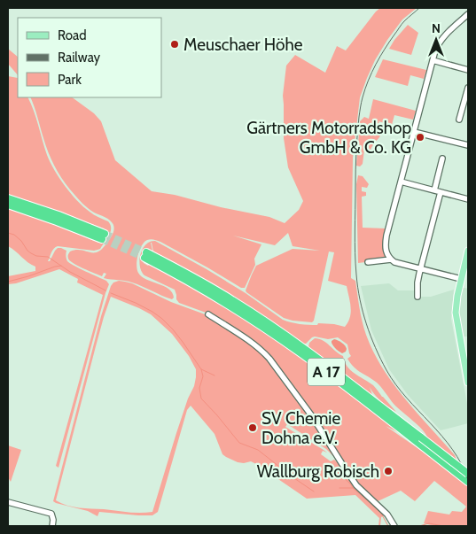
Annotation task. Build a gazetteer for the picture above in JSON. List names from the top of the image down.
{
  "streets": {
    "highway": ["A 17"]
  },
  "places": [
    "Meuschaer Höhe",
    "Gärtners Motorradshop GmbH & Co. KG",
    "SV Chemie Dohna e.V.",
    "Wallburg Robisch"
  ],
  "legend": ["Road", "Railway", "Park"],
  "north": "top"
}
